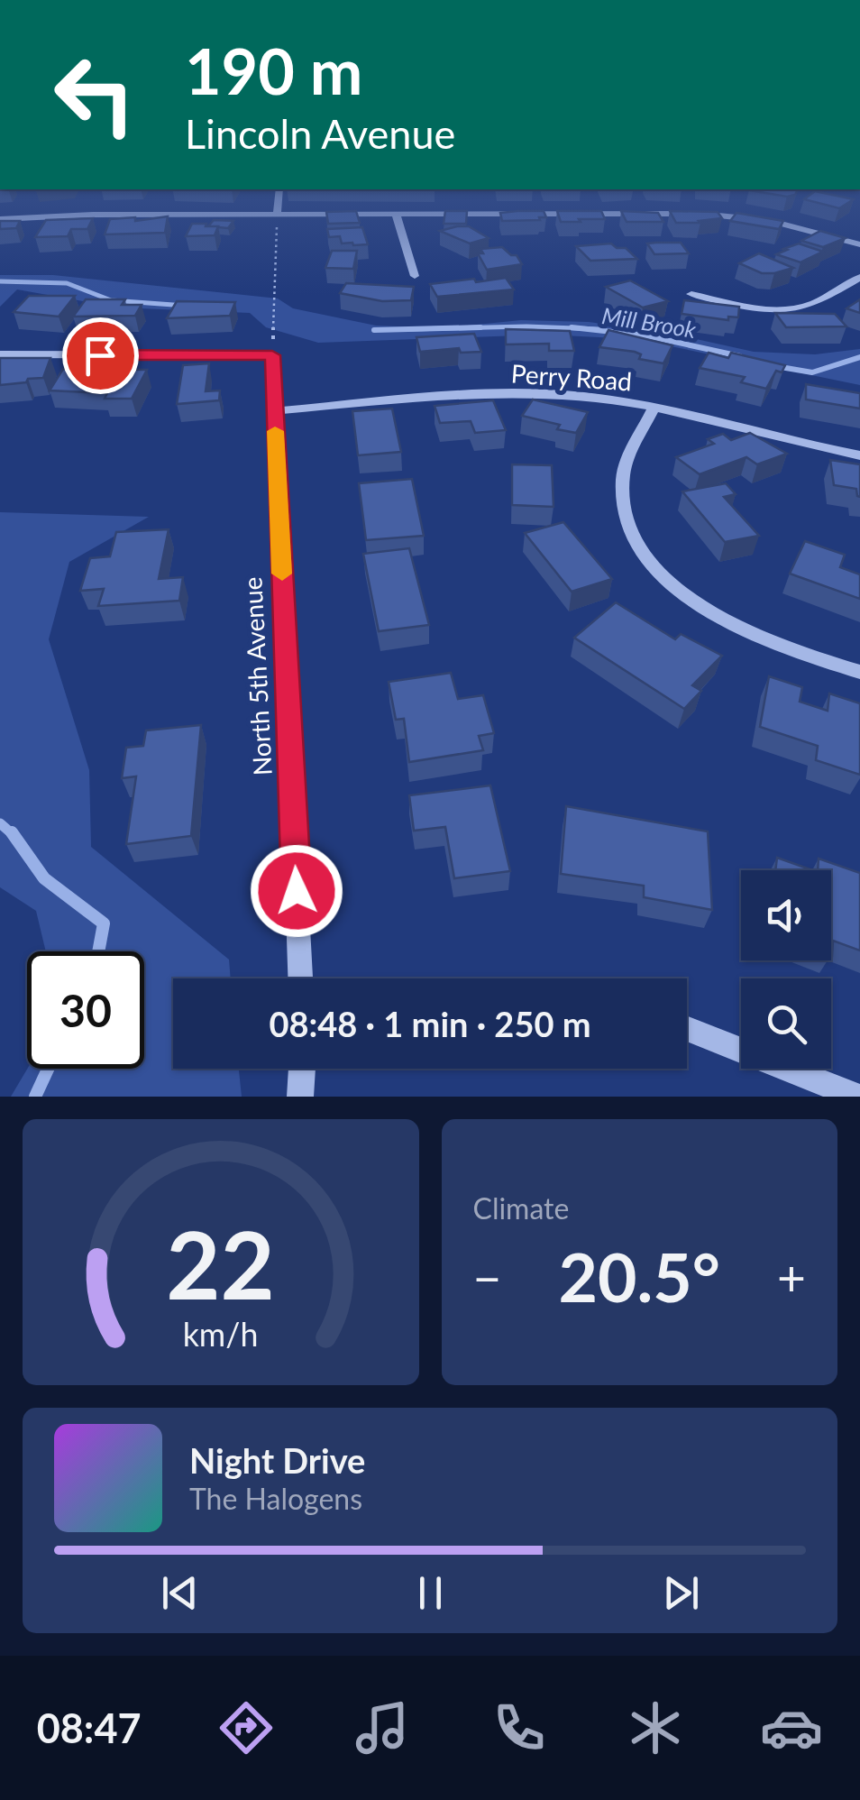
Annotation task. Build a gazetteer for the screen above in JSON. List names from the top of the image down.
{
  "streets": {
    "street": ["Perry Road", "North 5th Avenue"]
  },
  "crossings": [
    ["Perry Road", "North 5th Avenue"]
  ],
  "water": ["Mill Brook"],
  "page": {
    "turn": ["190 m", "Lincoln Avenue"],
    "limit": "30",
    "trip": "08:48 · 1 min · 250 m",
    "tile": "Climate",
    "heat": ["−", "20.5°", "+"],
    "song": ["Night Drive", "The Halogens"],
    "tabs": "08:47",
    "gauge": ["22", "km/h"]
  }
}
